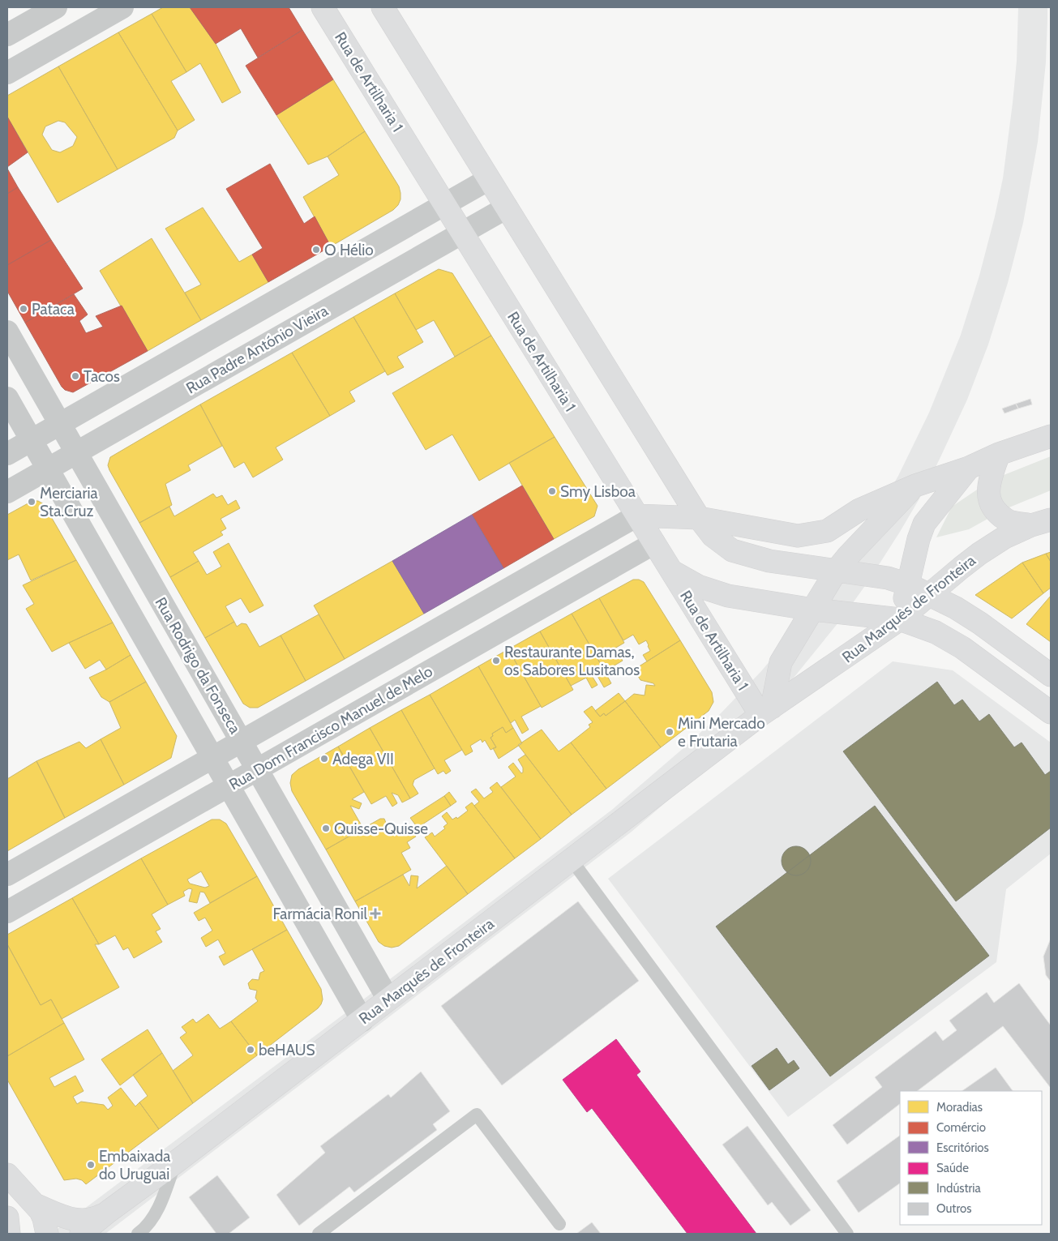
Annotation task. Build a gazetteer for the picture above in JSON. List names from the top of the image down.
{
  "streets": {
    "main road": ["Rua de Artilharia 1", "Rua Marquês de Fronteira"],
    "street": ["Rua Padre António Vieira", "Rua Rodrigo da Fonseca", "Rua Dom Francisco Manuel de Melo"]
  },
  "crossings": [
    ["Rua de Artilharia 1", "Rua Padre António Vieira"],
    ["Rua de Artilharia 1", "Rua Marquês de Fronteira"],
    ["Rua de Artilharia 1", "Rua Dom Francisco Manuel de Melo"],
    ["Rua Padre António Vieira", "Rua Rodrigo da Fonseca"],
    ["Rua Marquês de Fronteira", "Rua Rodrigo da Fonseca"],
    ["Rua Rodrigo da Fonseca", "Rua Dom Francisco Manuel de Melo"]
  ],
  "places": {
    "other": [
      "O Hélio",
      "Pataca",
      "Tacos",
      "Smy Lisboa",
      "Merciaria Sta.Cruz",
      "Restaurante Damas, os Sabores Lusitanos",
      "Mini Mercado e Frutaria",
      "Adega VII",
      "Quisse-Quisse",
      "beHAUS",
      "Embaixada do Uruguai"
    ],
    "health": ["Farmácia Ronil"]
  },
  "legend": [
    "Moradias",
    "Comércio",
    "Escritórios",
    "Saúde",
    "Indústria",
    "Outros"
  ]
}
